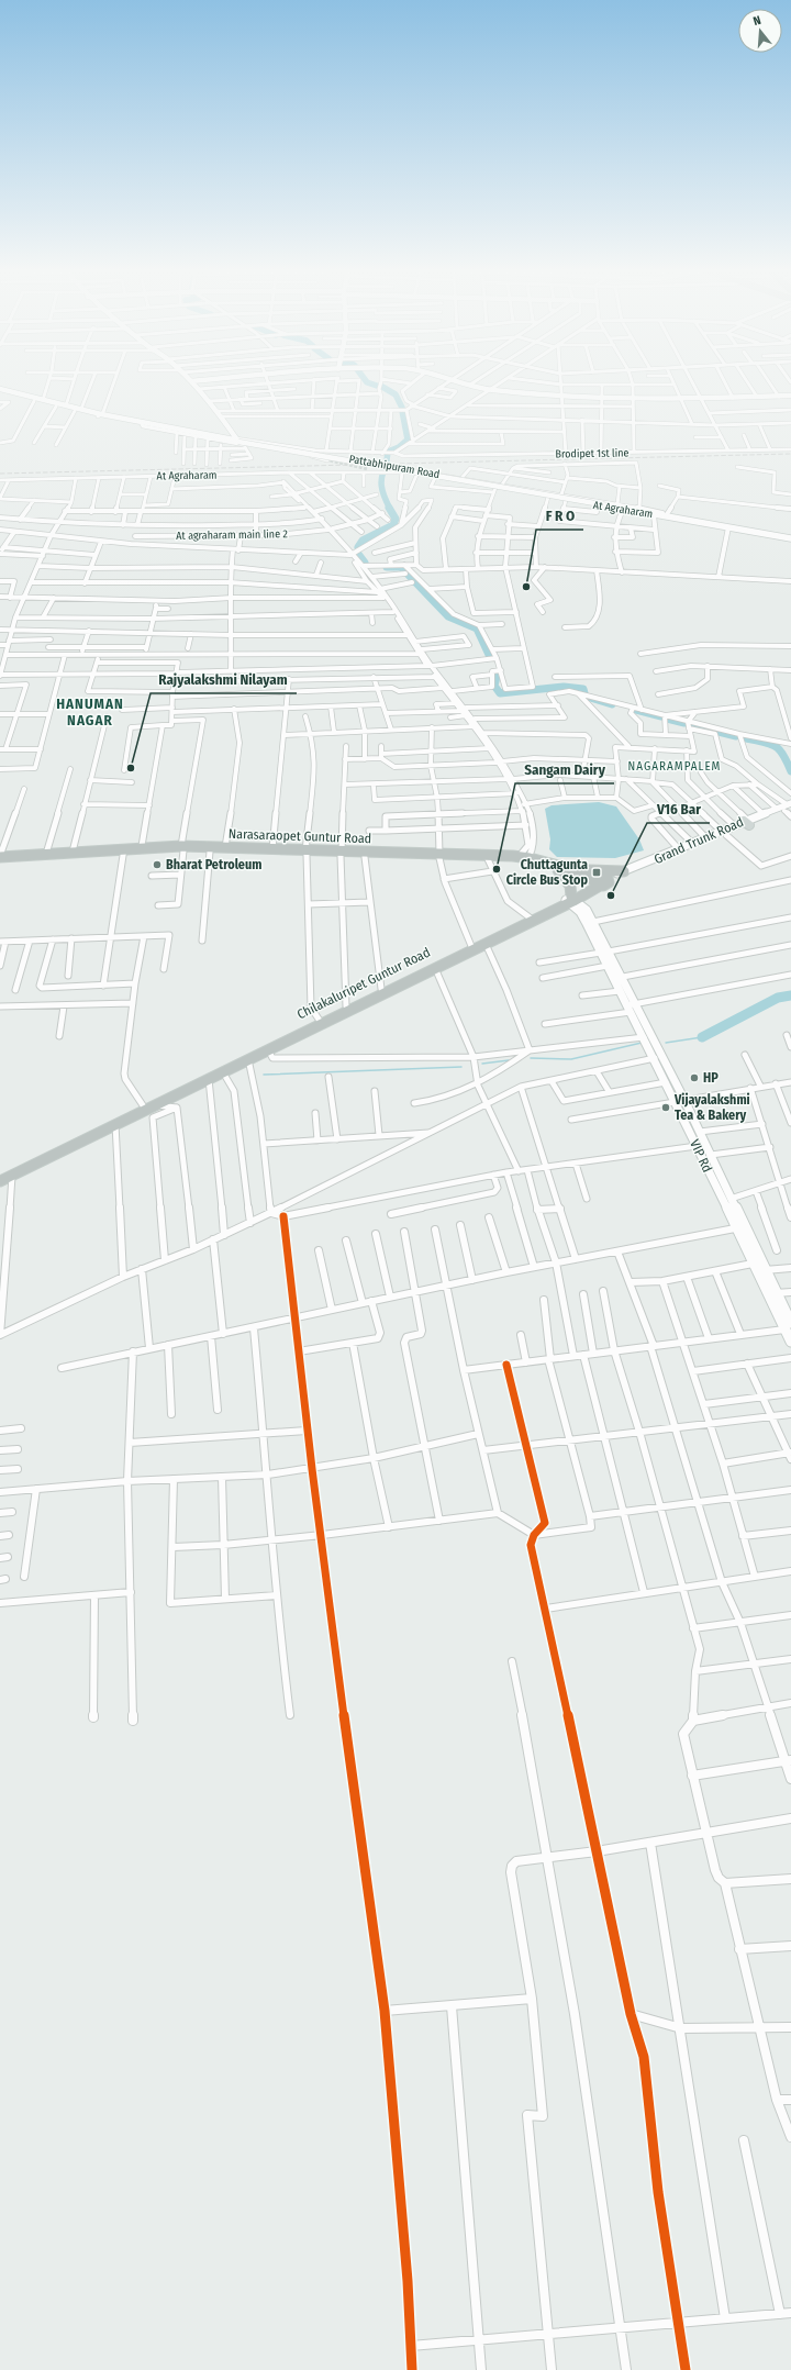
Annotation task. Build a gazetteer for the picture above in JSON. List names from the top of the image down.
{
  "streets": {
    "highway": ["Narasaraopet Guntur Road", "Chilakaluripet Guntur Road"],
    "street": [
      "Brodipet 1st line",
      "Pattabhipuram Road",
      "At Agraharam",
      "At agraharam main line 2",
      "Grand Trunk Road",
      "VIP Rd"
    ]
  },
  "crossings": [
    ["Brodipet 1st line", "Pattabhipuram Road"],
    ["Pattabhipuram Road", "At Agraharam"],
    ["Narasaraopet Guntur Road", "Grand Trunk Road"],
    ["Narasaraopet Guntur Road", "Chilakaluripet Guntur Road"],
    ["Grand Trunk Road", "Chilakaluripet Guntur Road"],
    ["Chilakaluripet Guntur Road", "VIP Rd"]
  ],
  "districts": ["HANUMAN NAGAR", "NAGARAMPALEM"],
  "places": {
    "other": [
      "F R O",
      "Rajyalakshmi Nilayam",
      "Bharat Petroleum",
      "Sangam Dairy",
      "V16 Bar",
      "HP",
      "Vijayalakshmi Tea & Bakery"
    ],
    "transit": ["Chuttagunta Circle Bus Stop"]
  },
  "north": "top"
}
